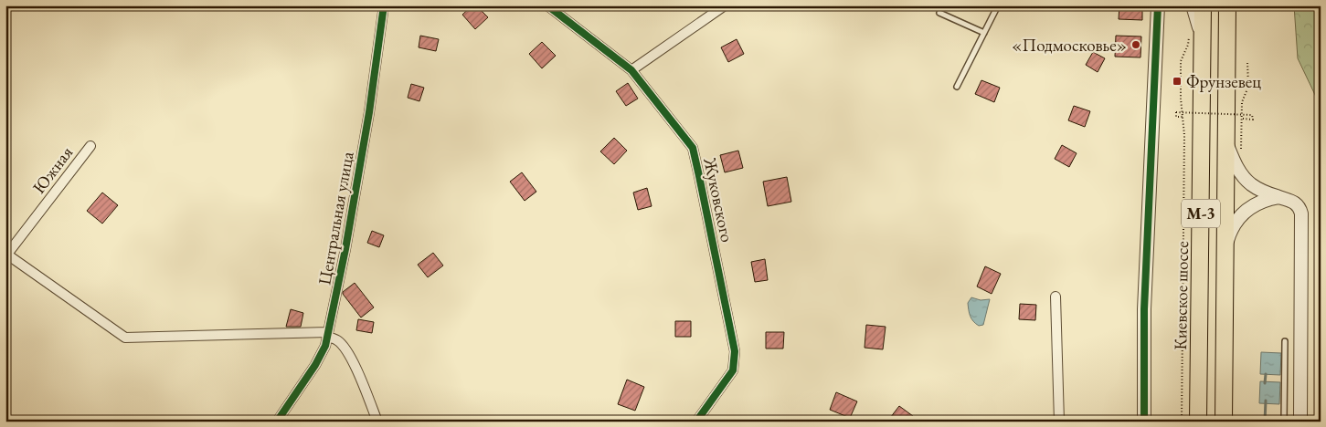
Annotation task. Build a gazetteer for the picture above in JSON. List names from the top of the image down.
{
  "streets": {
    "highway": ["М-3", "Киевское шоссе"],
    "street": ["Южная", "Жуковского", "Центральная улица"]
  },
  "places": {
    "other": ["«Подмосковье»"],
    "transit": ["Фрунзевец"]
  }
}
